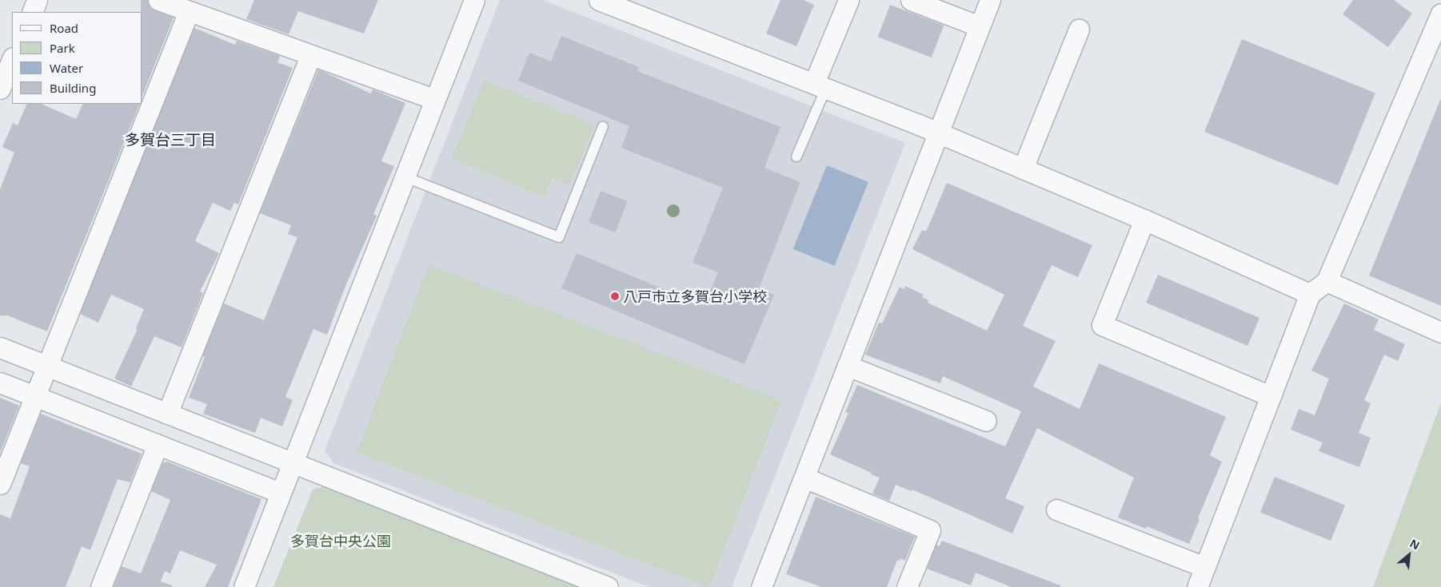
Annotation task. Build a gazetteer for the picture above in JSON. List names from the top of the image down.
{
  "districts": ["多賀台三丁目"],
  "parks": ["多賀台中央公園"],
  "places": ["八戸市立多賀台小学校"],
  "legend": [
    "Road",
    "Park",
    "Water",
    "Building"
  ],
  "north": "top right"
}
